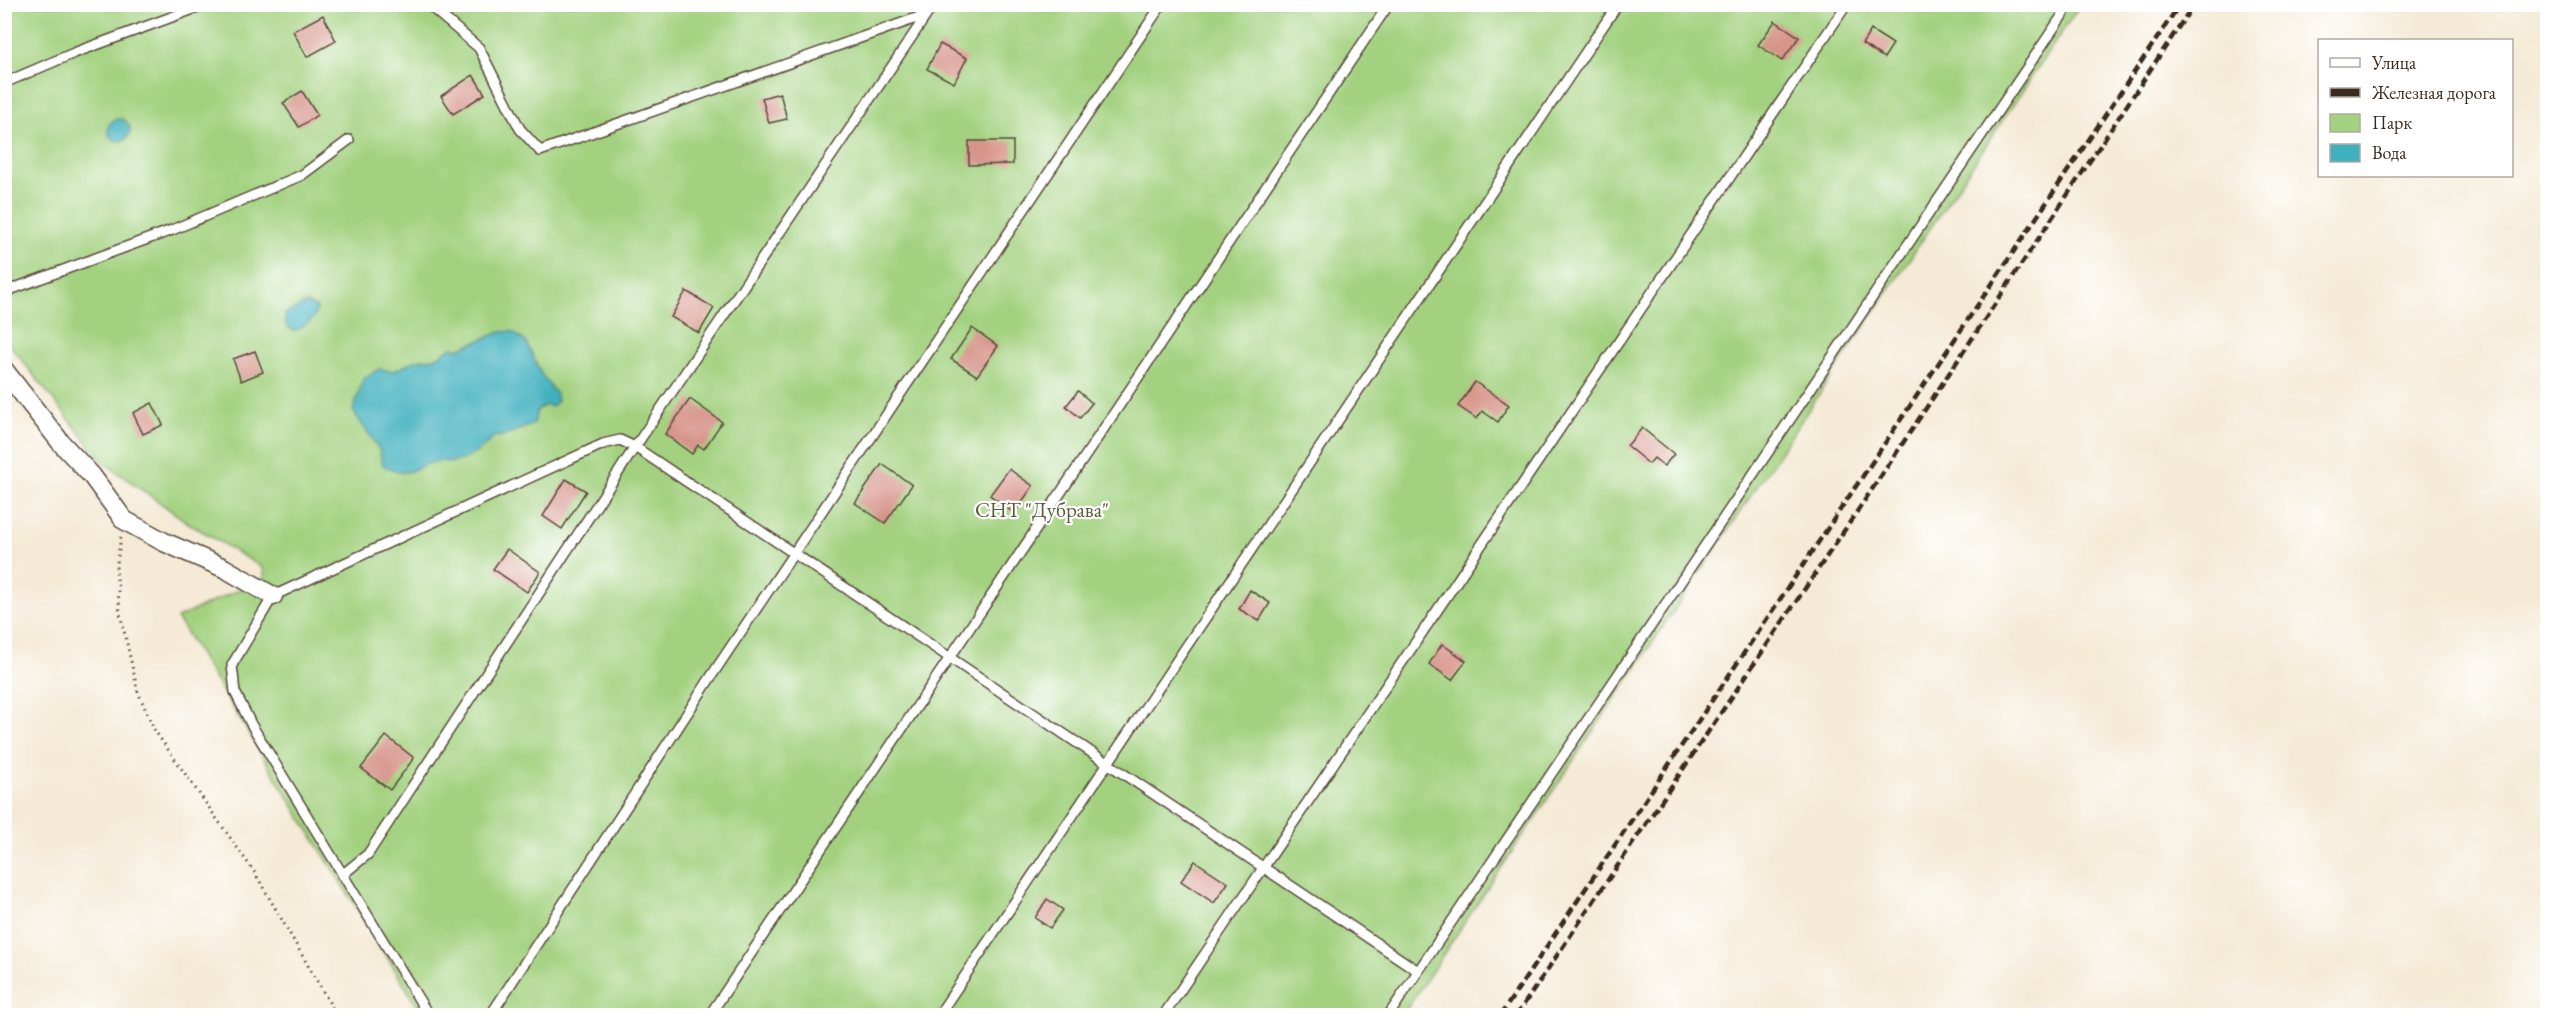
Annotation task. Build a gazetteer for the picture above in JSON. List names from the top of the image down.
{
  "parks": ["СНТ \"Дубрава\""],
  "legend": [
    "Улица",
    "Железная дорога",
    "Парк",
    "Вода"
  ]
}
